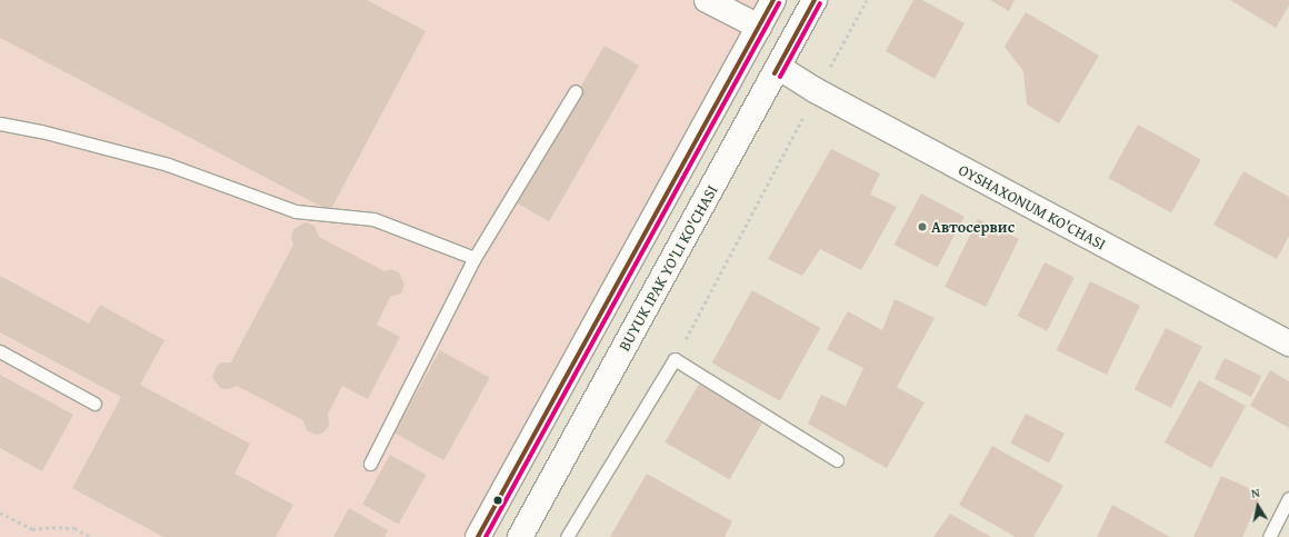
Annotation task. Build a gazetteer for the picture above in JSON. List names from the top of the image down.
{
  "streets": {
    "main road": ["OYSHAXONUM KO'CHASI", "BUYUK IPAK YO'LI KO'CHASI"]
  },
  "crossings": [
    ["OYSHAXONUM KO'CHASI", "BUYUK IPAK YO'LI KO'CHASI"]
  ],
  "places": ["Автосервис"],
  "north": "top"
}
